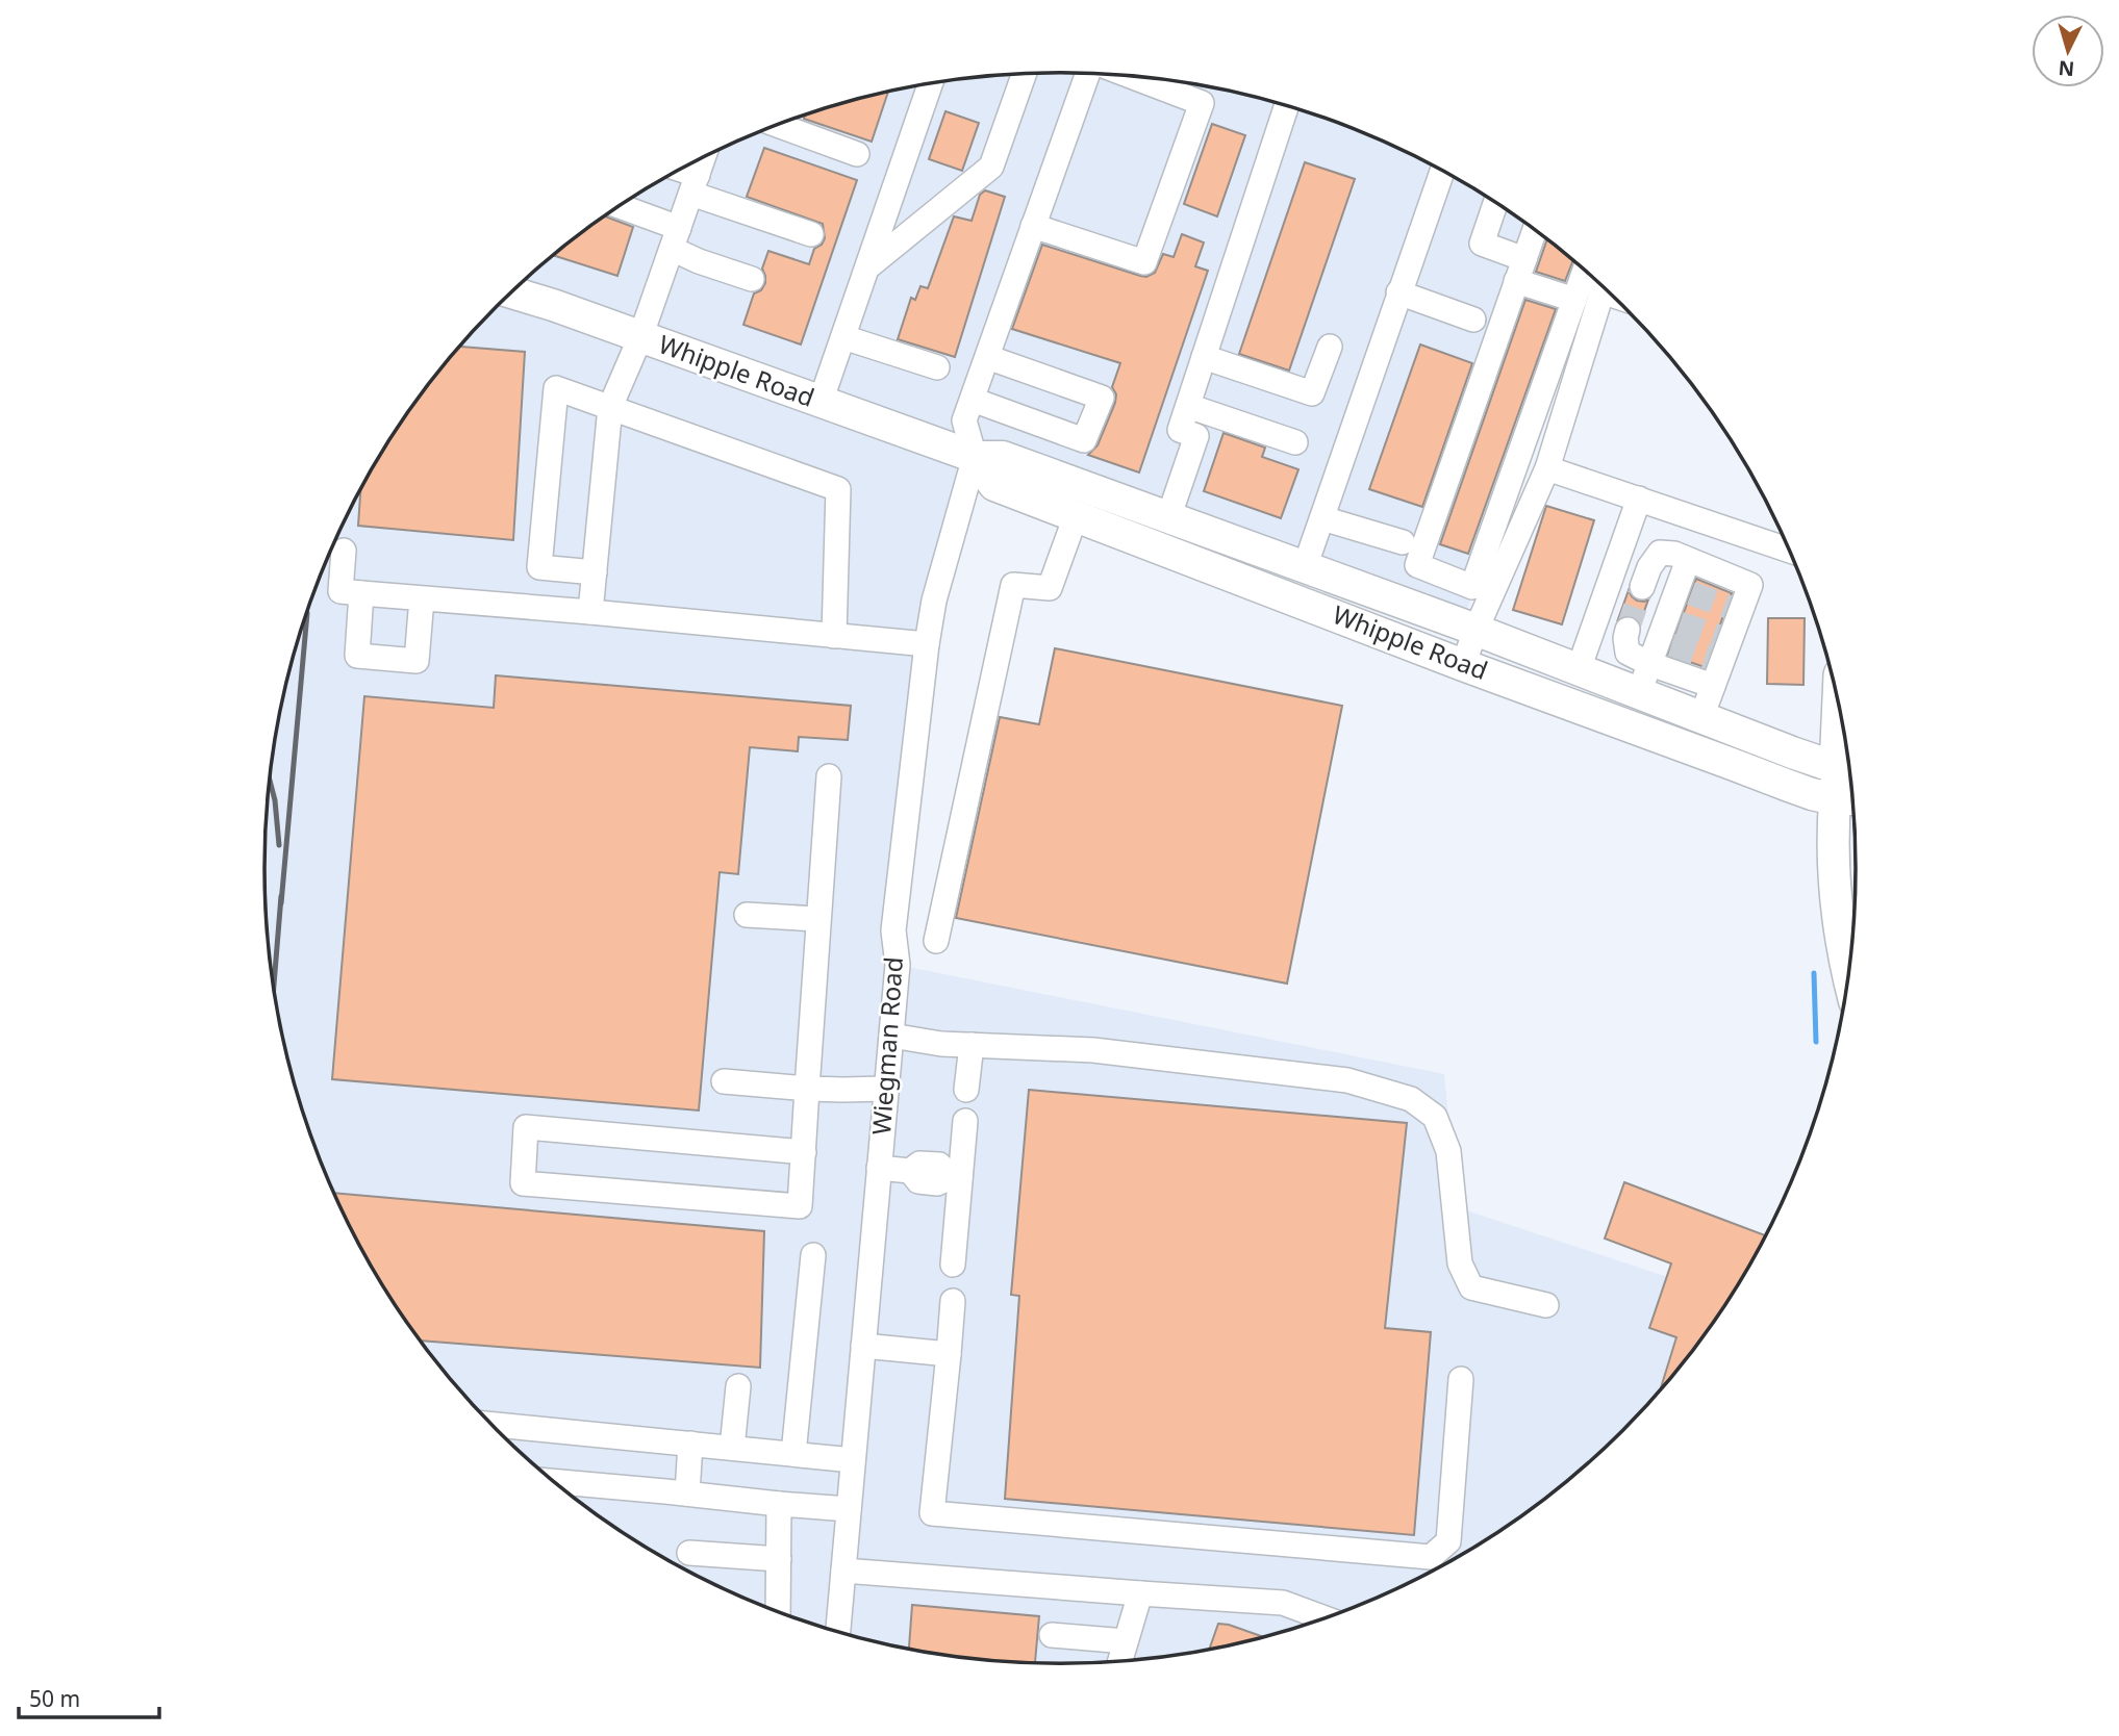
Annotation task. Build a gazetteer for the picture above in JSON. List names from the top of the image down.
{
  "streets": {
    "main road": ["Whipple Road"],
    "street": ["Wiegman Road"]
  },
  "crossings": [
    ["Whipple Road", "Wiegman Road"]
  ],
  "scale_bar": "50 m",
  "north": "bottom"
}
